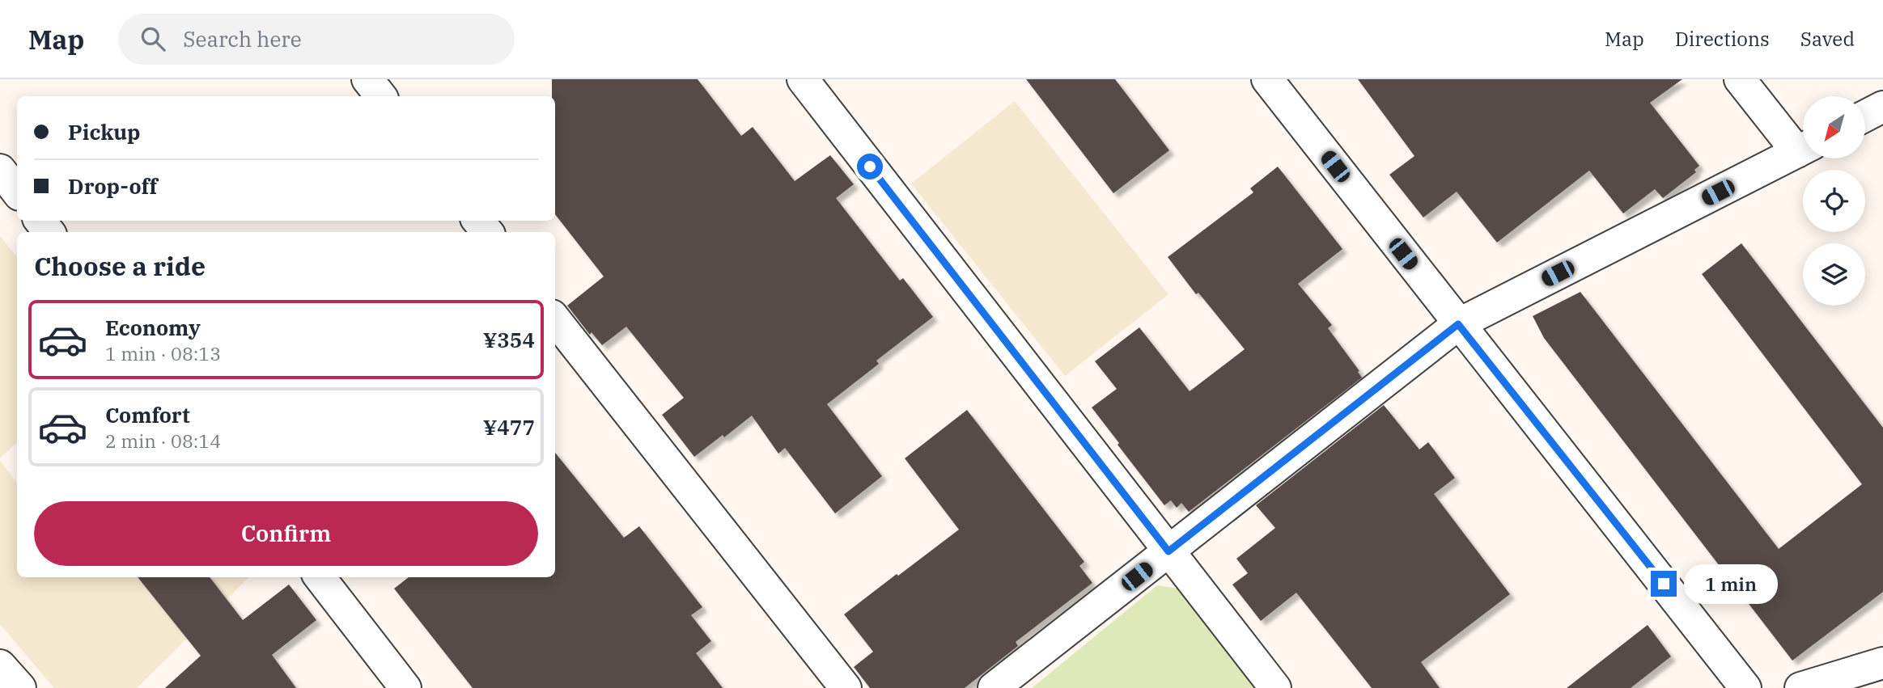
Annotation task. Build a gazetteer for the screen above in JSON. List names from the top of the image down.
{
  "north": "bottom left",
  "page": {
    "header": "Map",
    "search": "Search here",
    "nav": ["Map", "Directions", "Saved"],
    "banner": ["Pickup", "Drop-off"],
    "heading": "Choose a ride",
    "list": [
      {
        "name": "Economy",
        "note": "1 min · 08:13",
        "value": "¥354"
      },
      {
        "name": "Comfort",
        "note": "2 min · 08:14",
        "value": "¥477"
      }
    ],
    "buttons": "Confirm",
    "bubble": "1 min"
  }
}
